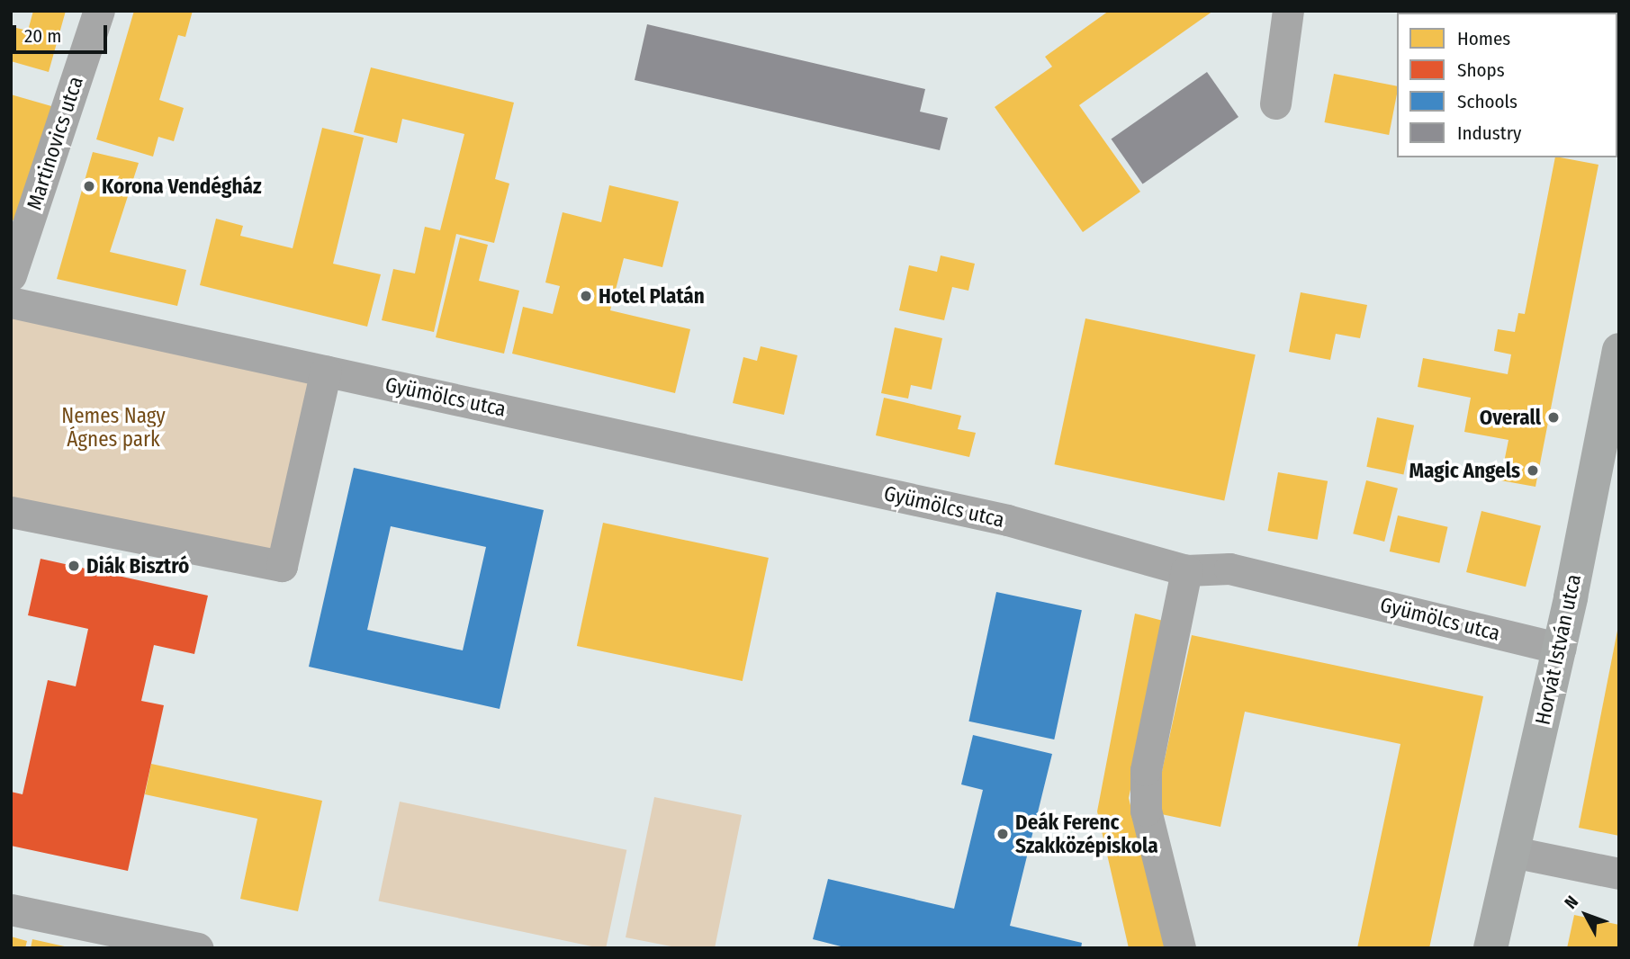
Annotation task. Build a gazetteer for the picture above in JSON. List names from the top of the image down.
{
  "streets": {
    "main road": ["Horvát István utca"],
    "street": ["Martinovics utca", "Gyümölcs utca"]
  },
  "crossings": [
    ["Gyümölcs utca", "Horvát István utca"]
  ],
  "parks": ["Nemes Nagy Ágnes park"],
  "places": [
    "Korona Vendégház",
    "Hotel Platán",
    "Overall",
    "Magic Angels",
    "Diák Bisztró",
    "Deák Ferenc Szakközépiskola"
  ],
  "legend": [
    "Homes",
    "Shops",
    "Schools",
    "Industry"
  ],
  "scale_bar": "20 m",
  "north": "top left"
}
